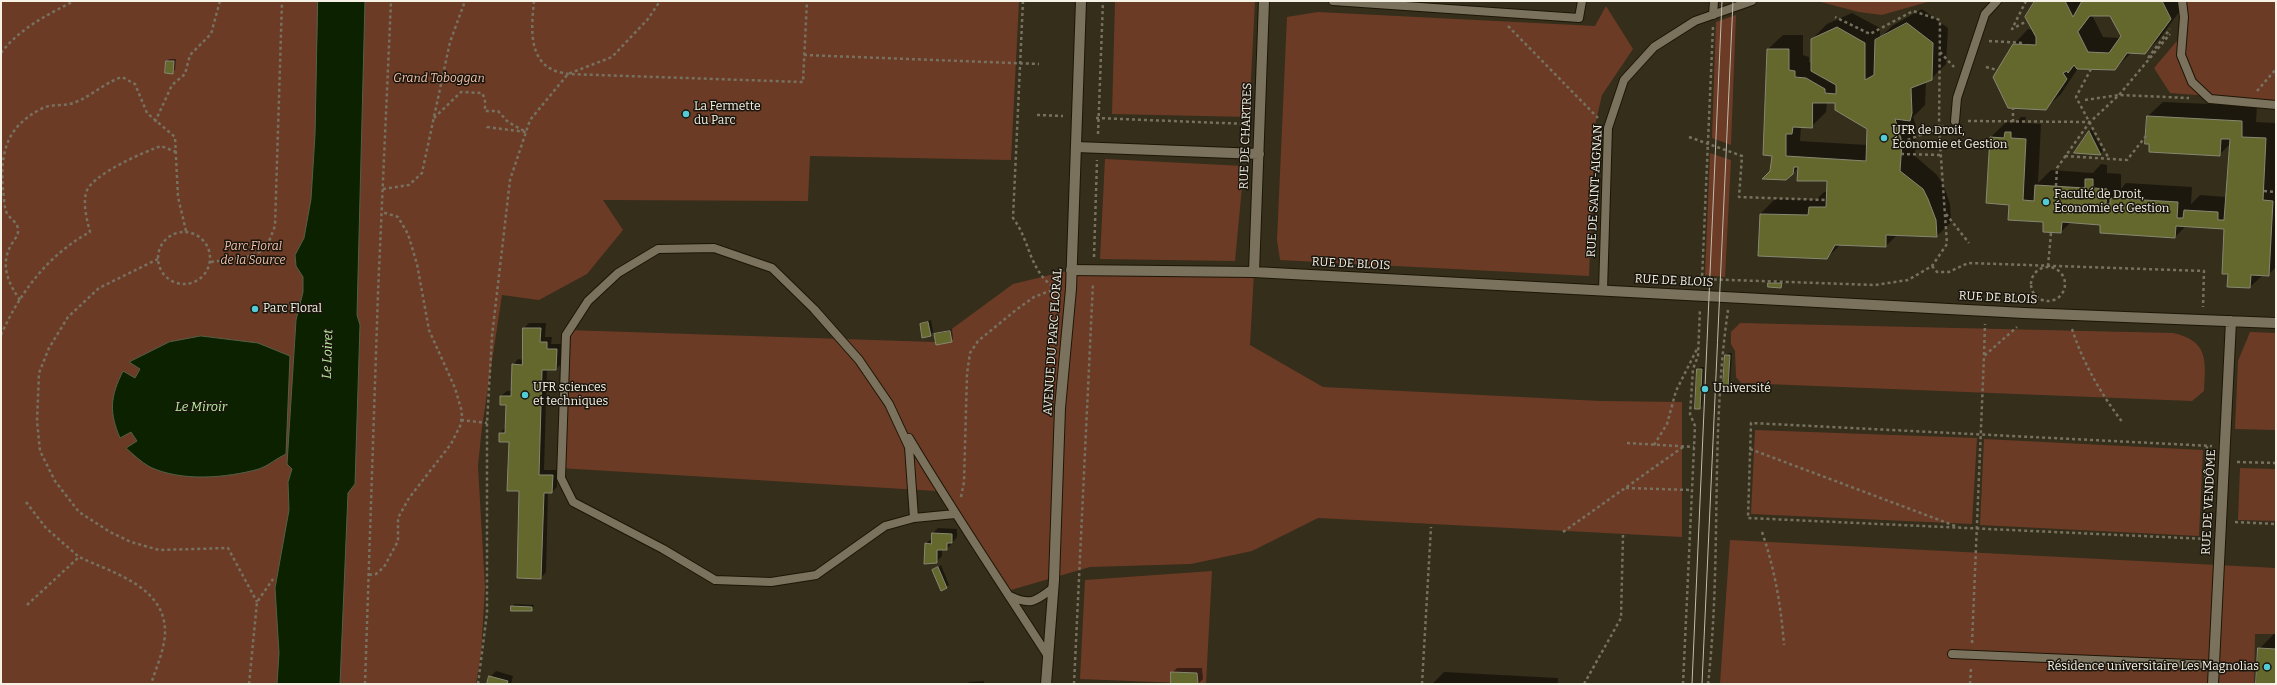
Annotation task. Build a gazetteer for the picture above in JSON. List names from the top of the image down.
{
  "streets": {
    "street": [
      "RUE DE CHARTRES",
      "RUE DE BLOIS",
      "AVENUE DU PARC FLORAL",
      "RUE DE VENDÔME"
    ],
    "lane": ["RUE DE SAINT-AIGNAN"]
  },
  "crossings": [
    ["RUE DE CHARTRES", "RUE DE BLOIS"],
    ["RUE DE SAINT-AIGNAN", "RUE DE BLOIS"],
    ["RUE DE BLOIS", "AVENUE DU PARC FLORAL"],
    ["RUE DE BLOIS", "RUE DE VENDÔME"]
  ],
  "water": ["Le Loiret", "Le Miroir"],
  "parks": ["Grand Toboggan", "Parc Floral de la Source"],
  "places": [
    "La Fermette du Parc",
    "UFR de Droit, Économie et Gestion",
    "Faculté de Droit, Économie et Gestion",
    "Parc Floral",
    "Université",
    "UFR sciences et techniques",
    "Résidence universitaire Les Magnolias"
  ]
}
